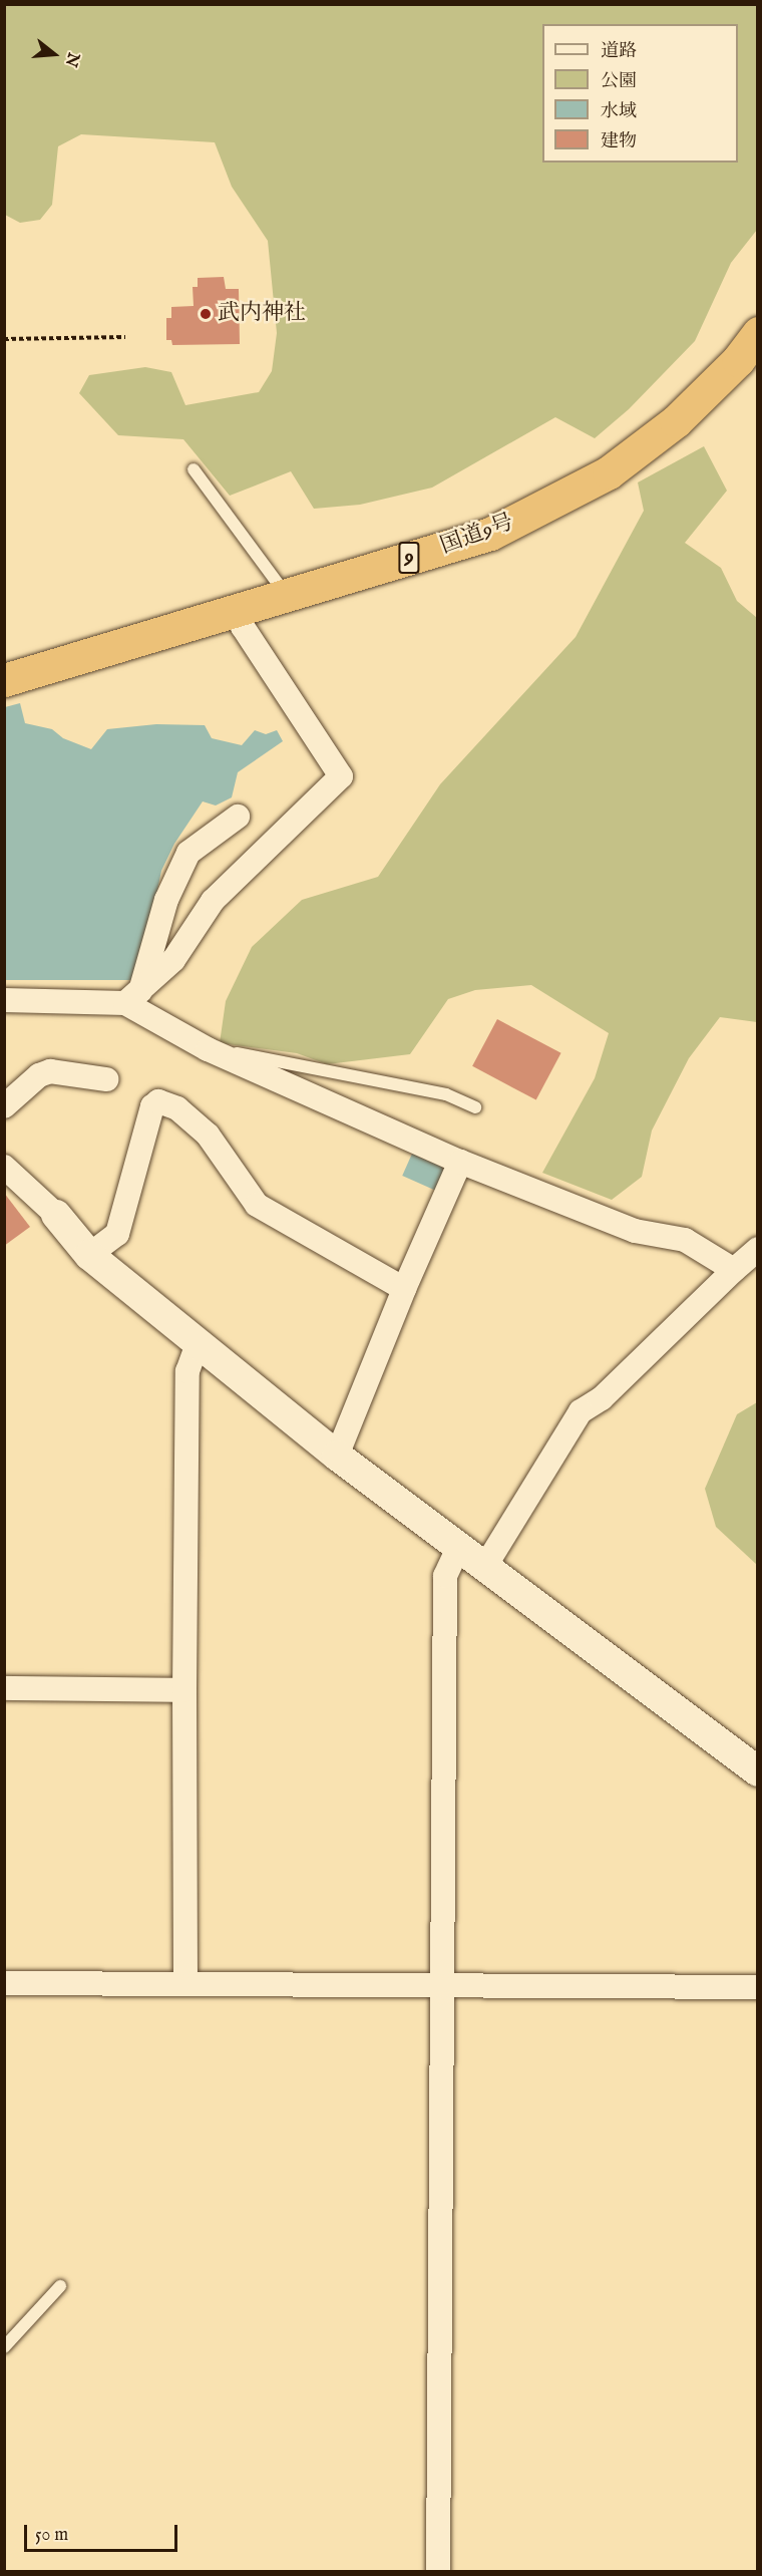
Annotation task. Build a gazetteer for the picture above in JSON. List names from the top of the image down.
{
  "streets": {
    "highway": ["国道9号", "9"]
  },
  "places": ["武内神社"],
  "legend": [
    "道路",
    "公園",
    "水域",
    "建物"
  ],
  "scale_bar": "50 m",
  "north": "right"
}
